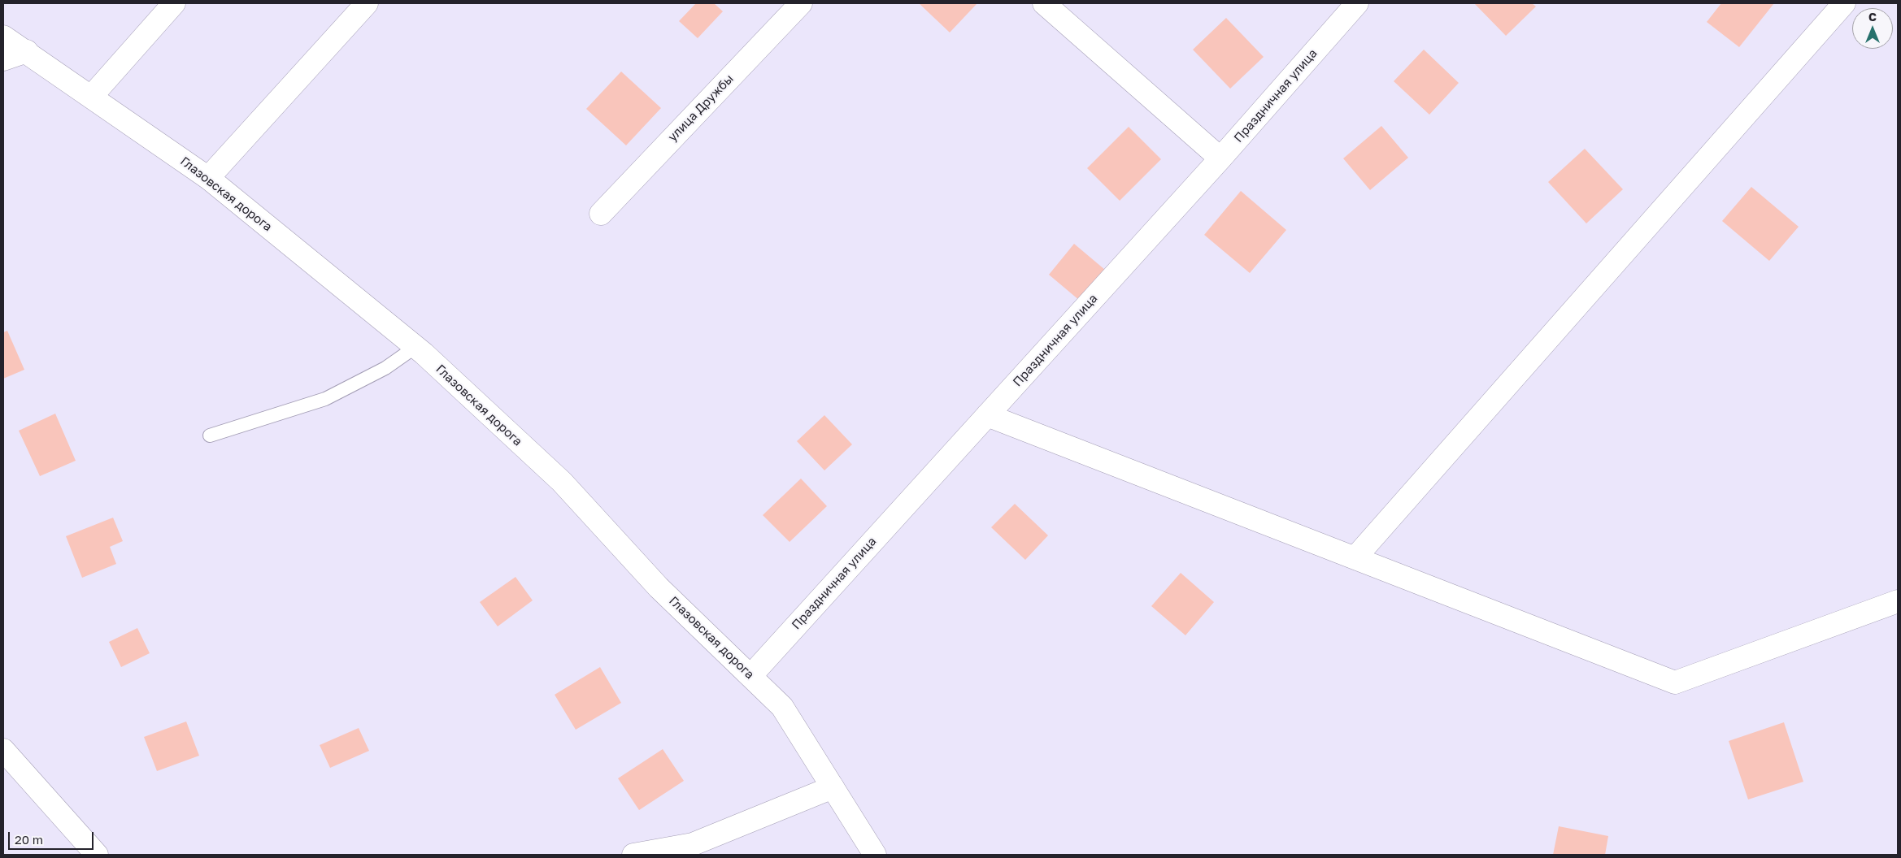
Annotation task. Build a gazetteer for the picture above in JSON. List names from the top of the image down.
{
  "streets": {
    "street": ["Праздничная улица", "улица Дружбы", "Глазовская дорога"]
  },
  "crossings": [
    ["Праздничная улица", "Глазовская дорога"]
  ],
  "scale_bar": "20 m",
  "north": "top"
}
